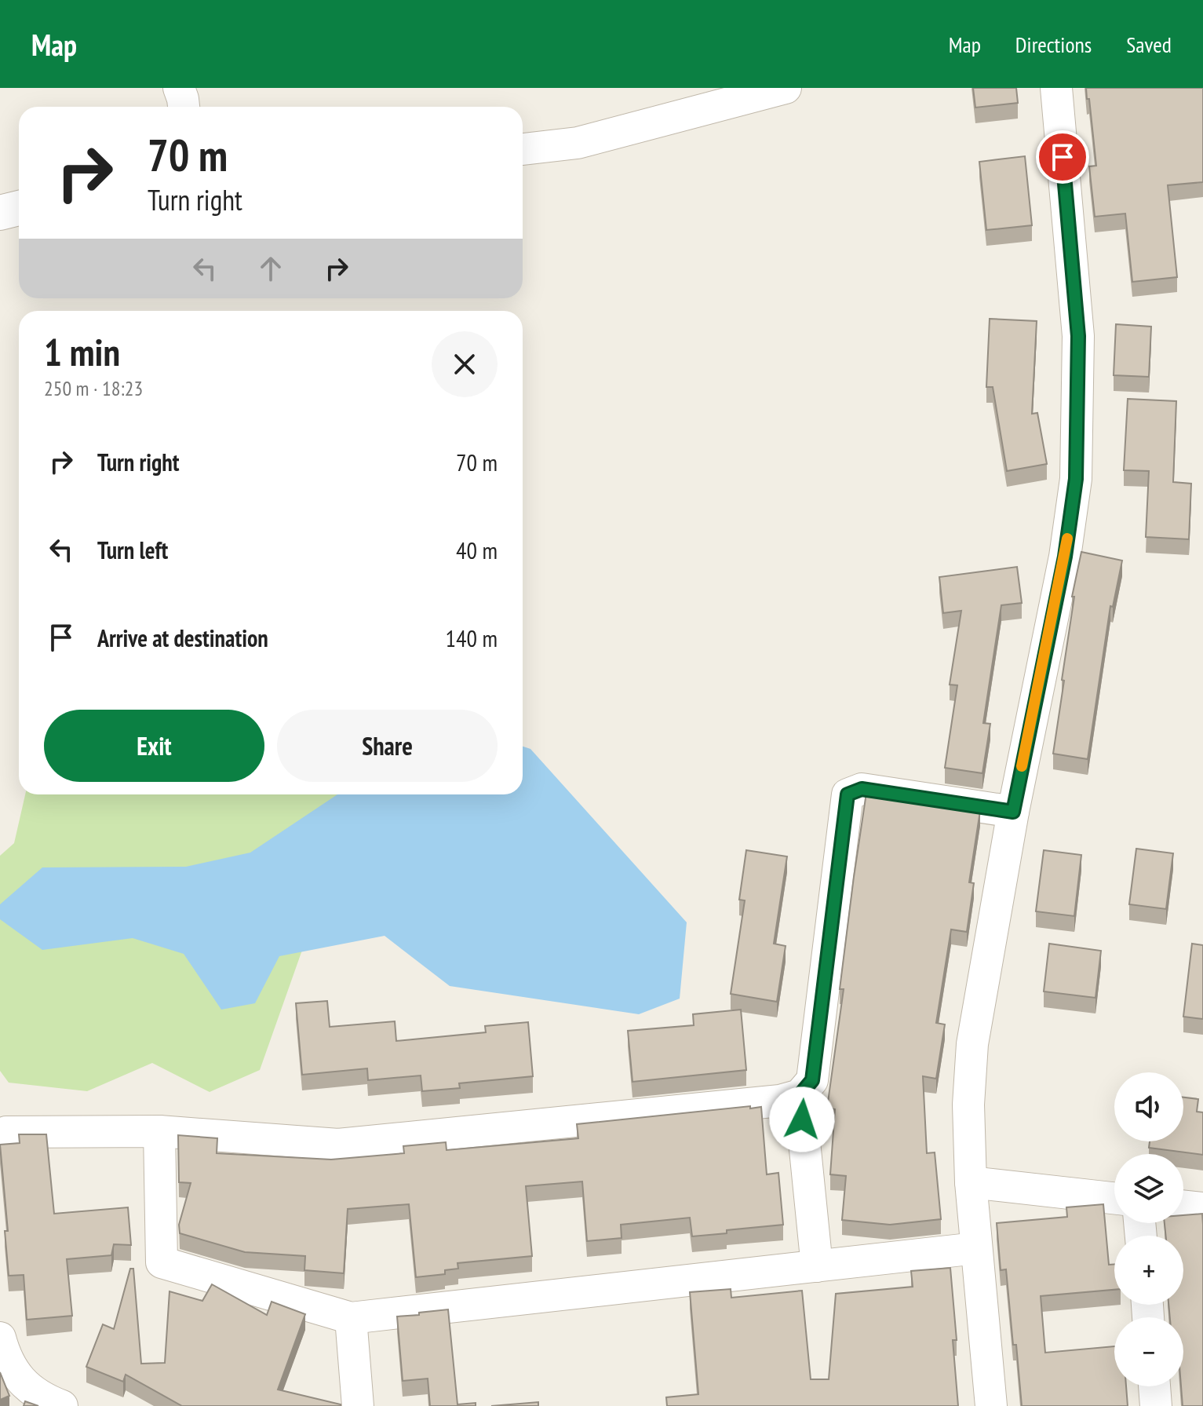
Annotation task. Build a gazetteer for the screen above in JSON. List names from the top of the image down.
{
  "page": {
    "header": "Map",
    "nav": ["Map", "Directions", "Saved"],
    "turn": ["70 m", "Turn right"],
    "heading": ["1 min", "250 m · 18:23"],
    "list": [
      {
        "name": "Turn right",
        "value": "70 m"
      },
      {
        "name": "Turn left",
        "value": "40 m"
      },
      {
        "name": "Arrive at destination",
        "value": "140 m"
      }
    ],
    "buttons": ["Exit", "Share"],
    "map_buttons": ["+", "−"]
  }
}
